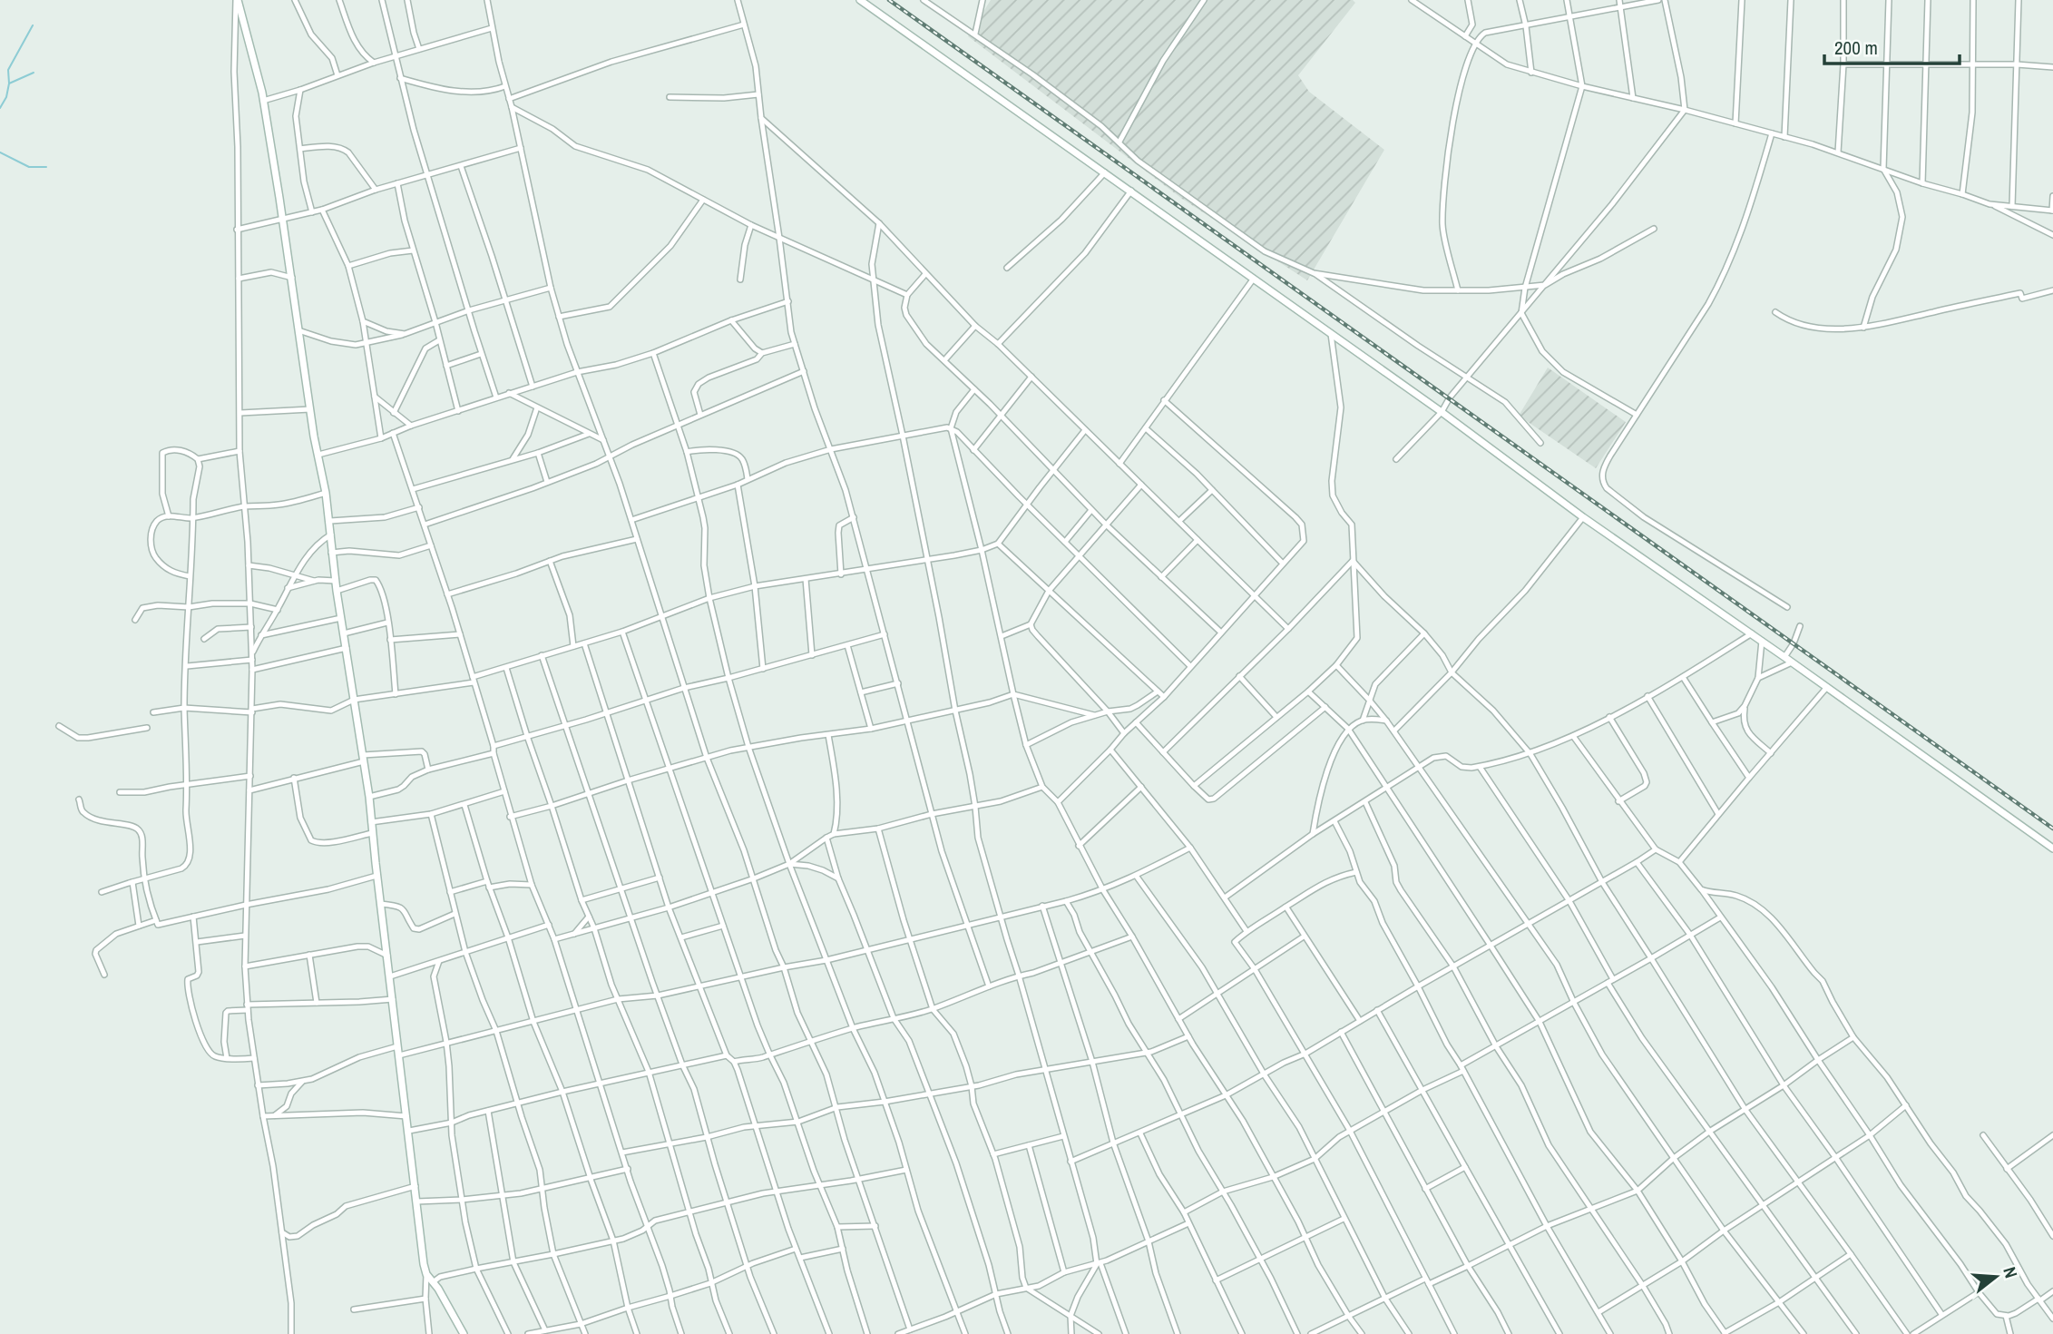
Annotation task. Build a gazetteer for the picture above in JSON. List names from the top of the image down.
{
  "scale_bar": "200 m",
  "north": "right"
}
